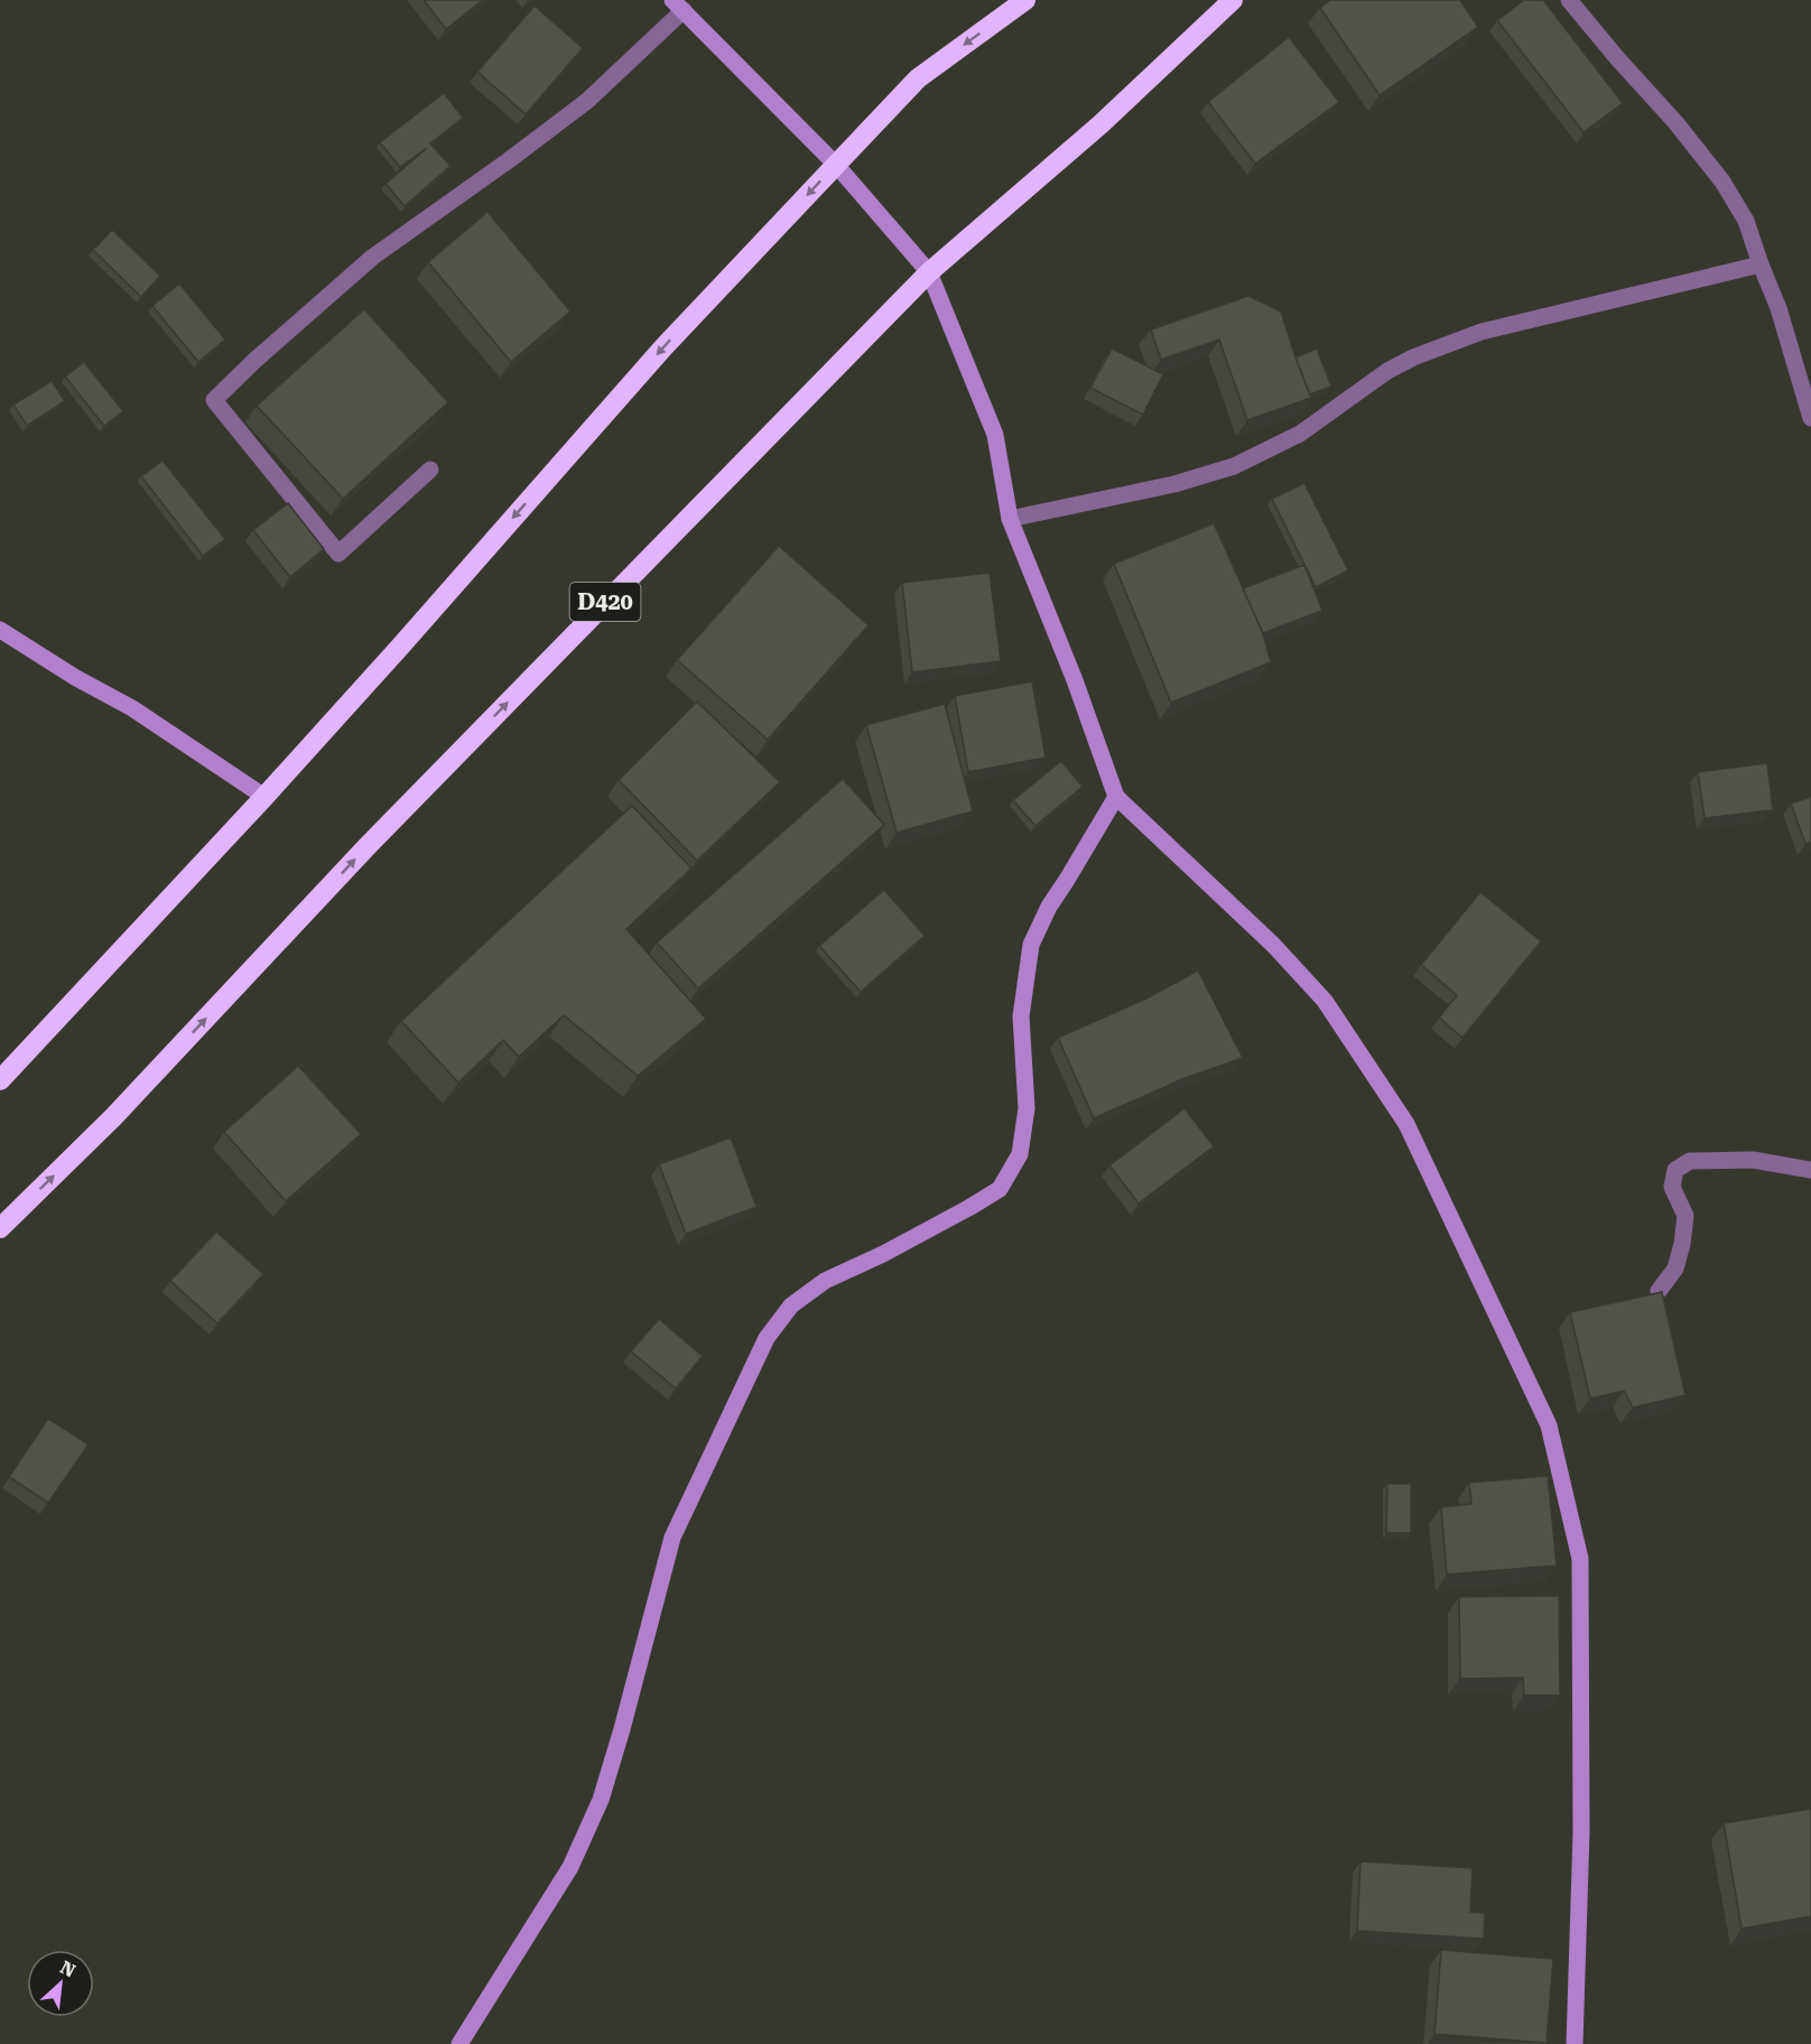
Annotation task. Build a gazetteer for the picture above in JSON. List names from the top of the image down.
{
  "streets": {
    "highway": ["D420"]
  },
  "north": "top right"
}
